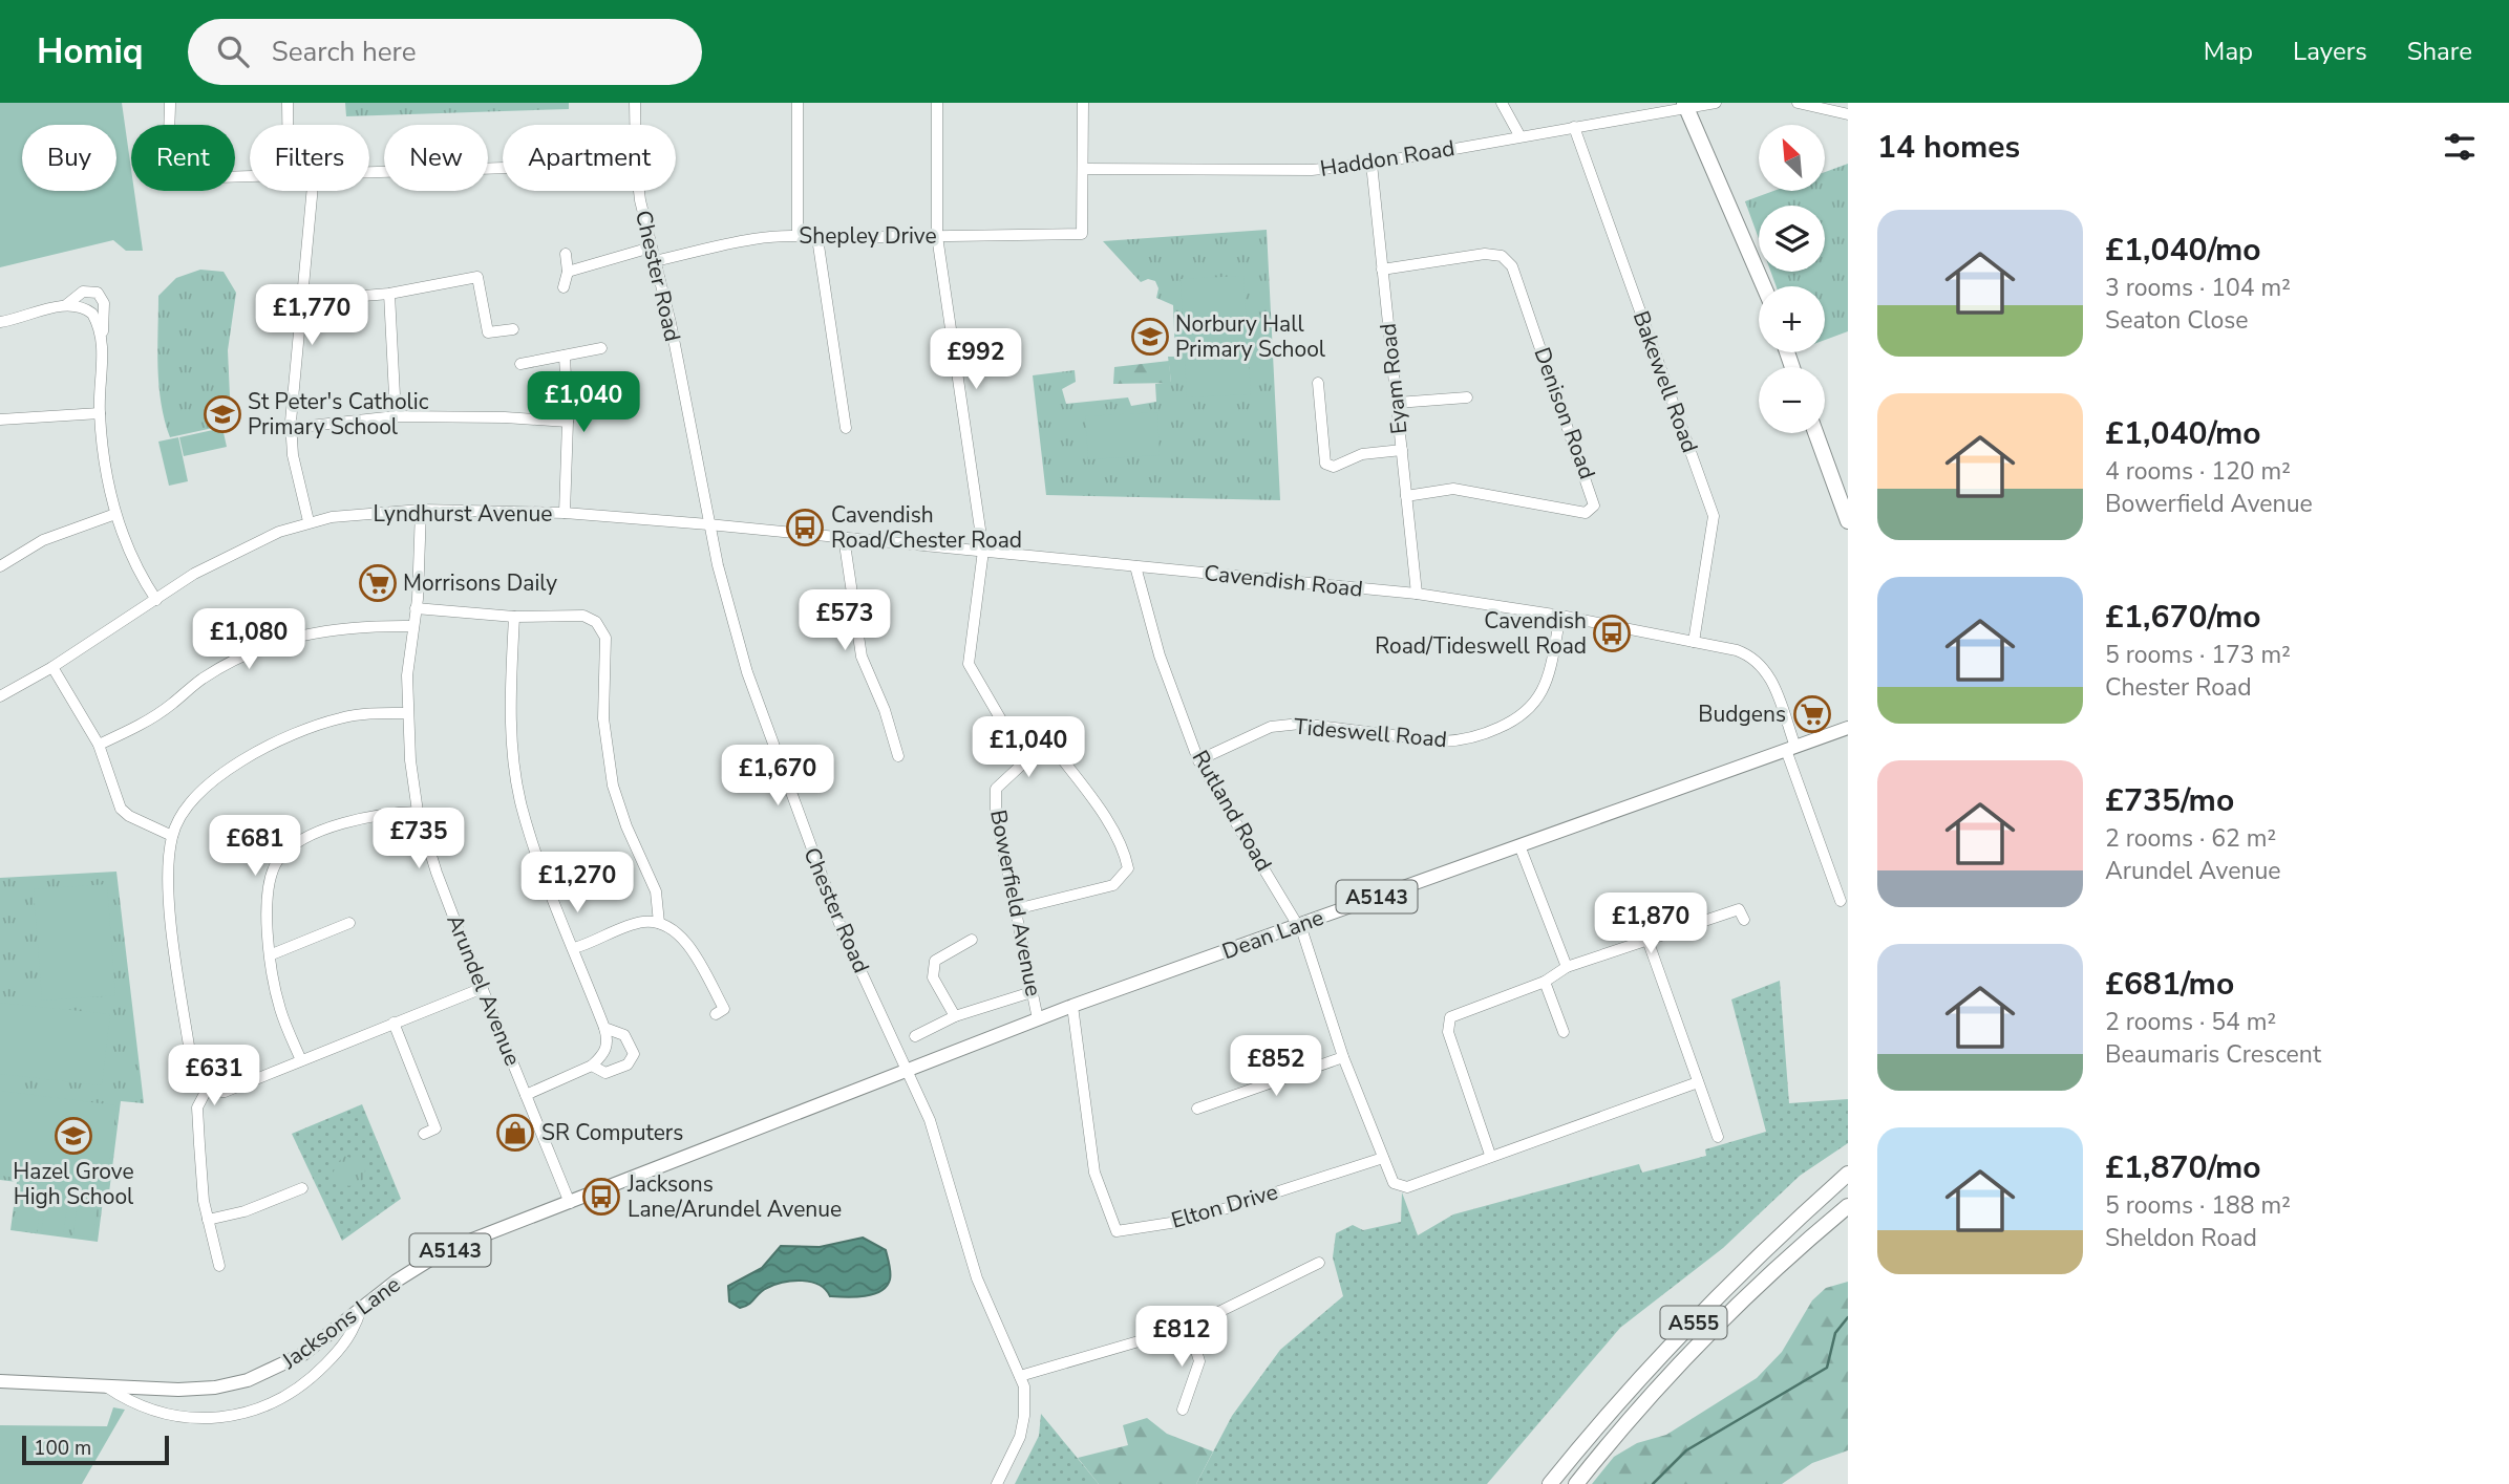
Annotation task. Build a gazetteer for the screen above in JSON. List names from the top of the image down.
{
  "streets": {
    "highway": ["A555"],
    "main road": ["A5143", "Dean Lane", "Jacksons Lane"],
    "street": [
      "Haddon Road",
      "Shepley Drive",
      "Chester Road",
      "Eyam Road",
      "Bakewell Road",
      "Denison Road",
      "Lyndhurst Avenue",
      "Cavendish Road",
      "Tideswell Road",
      "Rutland Road",
      "Bowerfield Avenue",
      "Arundel Avenue",
      "Elton Drive"
    ]
  },
  "crossings": [
    ["Haddon Road", "Shepley Drive"],
    ["Haddon Road", "Eyam Road"],
    ["Haddon Road", "Bakewell Road"],
    ["Shepley Drive", "Chester Road"],
    ["Chester Road", "Lyndhurst Avenue"],
    ["Chester Road", "Cavendish Road"],
    ["Chester Road", "Dean Lane"],
    ["Chester Road", "Jacksons Lane"],
    ["Eyam Road", "Denison Road"],
    ["Eyam Road", "Cavendish Road"],
    ["Bakewell Road", "Cavendish Road"],
    ["Lyndhurst Avenue", "Cavendish Road"],
    ["Lyndhurst Avenue", "Arundel Avenue"],
    ["Cavendish Road", "Tideswell Road"],
    ["Cavendish Road", "Rutland Road"],
    ["Cavendish Road", "Dean Lane"],
    ["Tideswell Road", "Rutland Road"],
    ["Rutland Road", "Dean Lane"],
    ["Rutland Road", "Elton Drive"],
    ["Bowerfield Avenue", "Dean Lane"],
    ["Dean Lane", "Elton Drive"],
    ["Dean Lane", "Jacksons Lane"],
    ["Arundel Avenue", "Jacksons Lane"]
  ],
  "places": {
    "school or university": ["Norbury Hall Primary School", "St Peter's Catholic Primary School", "Hazel Grove High School"],
    "bus stop": ["Cavendish Road/Chester Road", "Cavendish Road/Tideswell Road", "Jacksons Lane/Arundel Avenue"],
    "supermarket": ["Morrisons Daily", "Budgens"],
    "shop": ["SR Computers"]
  },
  "scale_bar": "100 m",
  "north": "top left",
  "page": {
    "header": "Homiq",
    "search": "Search here",
    "nav": ["Map", "Layers", "Share"],
    "heading": "14 homes",
    "map_buttons": ["+", "−"],
    "chip": [
      "Buy",
      "Rent",
      "Filters",
      "New",
      "Apartment"
    ],
    "list": [
      {
        "name": "£1,040/mo",
        "note": "3 rooms · 104 m² · Seaton Close"
      },
      {
        "name": "£1,040/mo",
        "note": "4 rooms · 120 m² · Bowerfield Avenue"
      },
      {
        "name": "£1,670/mo",
        "note": "5 rooms · 173 m² · Chester Road"
      },
      {
        "name": "£735/mo",
        "note": "2 rooms · 62 m² · Arundel Avenue"
      },
      {
        "name": "£681/mo",
        "note": "2 rooms · 54 m² · Beaumaris Crescent"
      },
      {
        "name": "£1,870/mo",
        "note": "5 rooms · 188 m² · Sheldon Road"
      }
    ],
    "price": [
      "£1,770",
      "£992",
      "£1,040",
      "£573",
      "£1,080",
      "£1,040",
      "£1,670",
      "£735",
      "£681",
      "£1,270",
      "£1,870",
      "£852",
      "£631",
      "£812"
    ],
    "scale": "100 m"
  }
}
